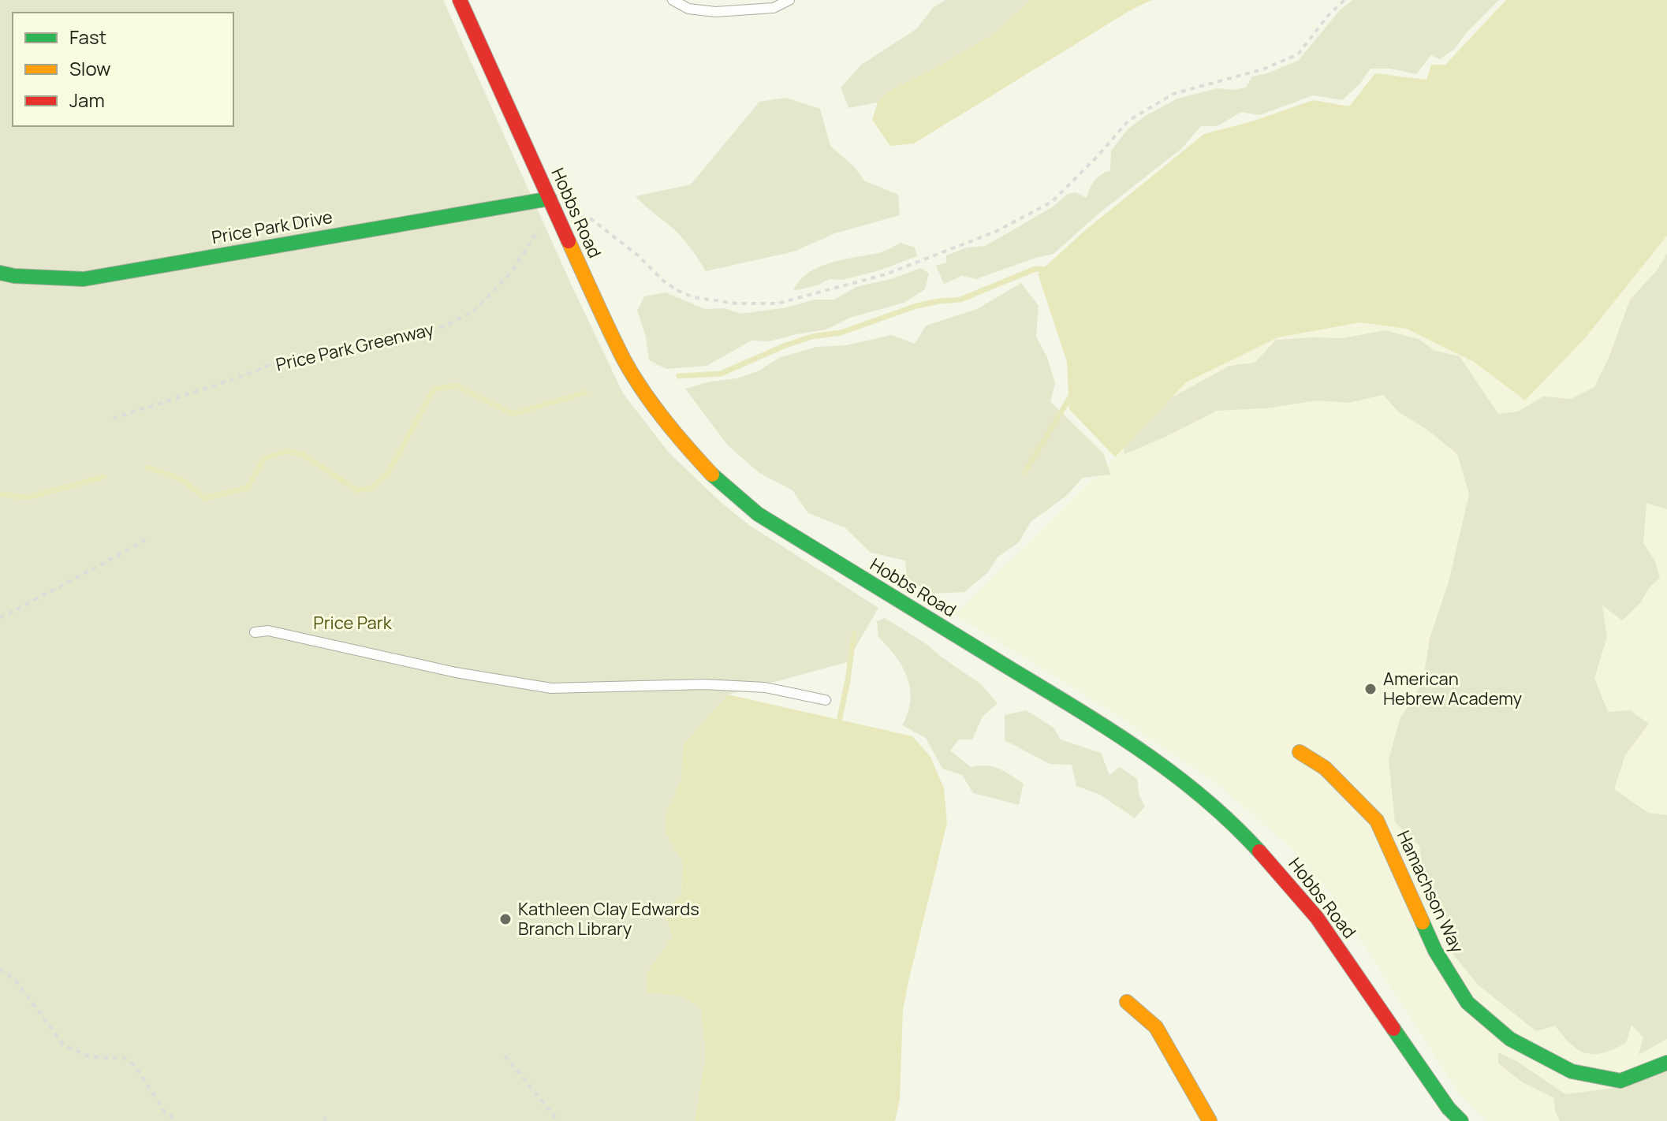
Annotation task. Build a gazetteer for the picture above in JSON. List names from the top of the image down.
{
  "streets": {
    "street": ["Hobbs Road", "Price Park Drive", "Hamachson Way"],
    "path": ["Price Park Greenway"]
  },
  "crossings": [
    ["Hobbs Road", "Price Park Drive"],
    ["Hobbs Road", "Price Park Greenway"]
  ],
  "parks": ["Price Park"],
  "places": ["American Hebrew Academy", "Kathleen Clay Edwards Branch Library"],
  "legend": ["Fast", "Slow", "Jam"]
}
